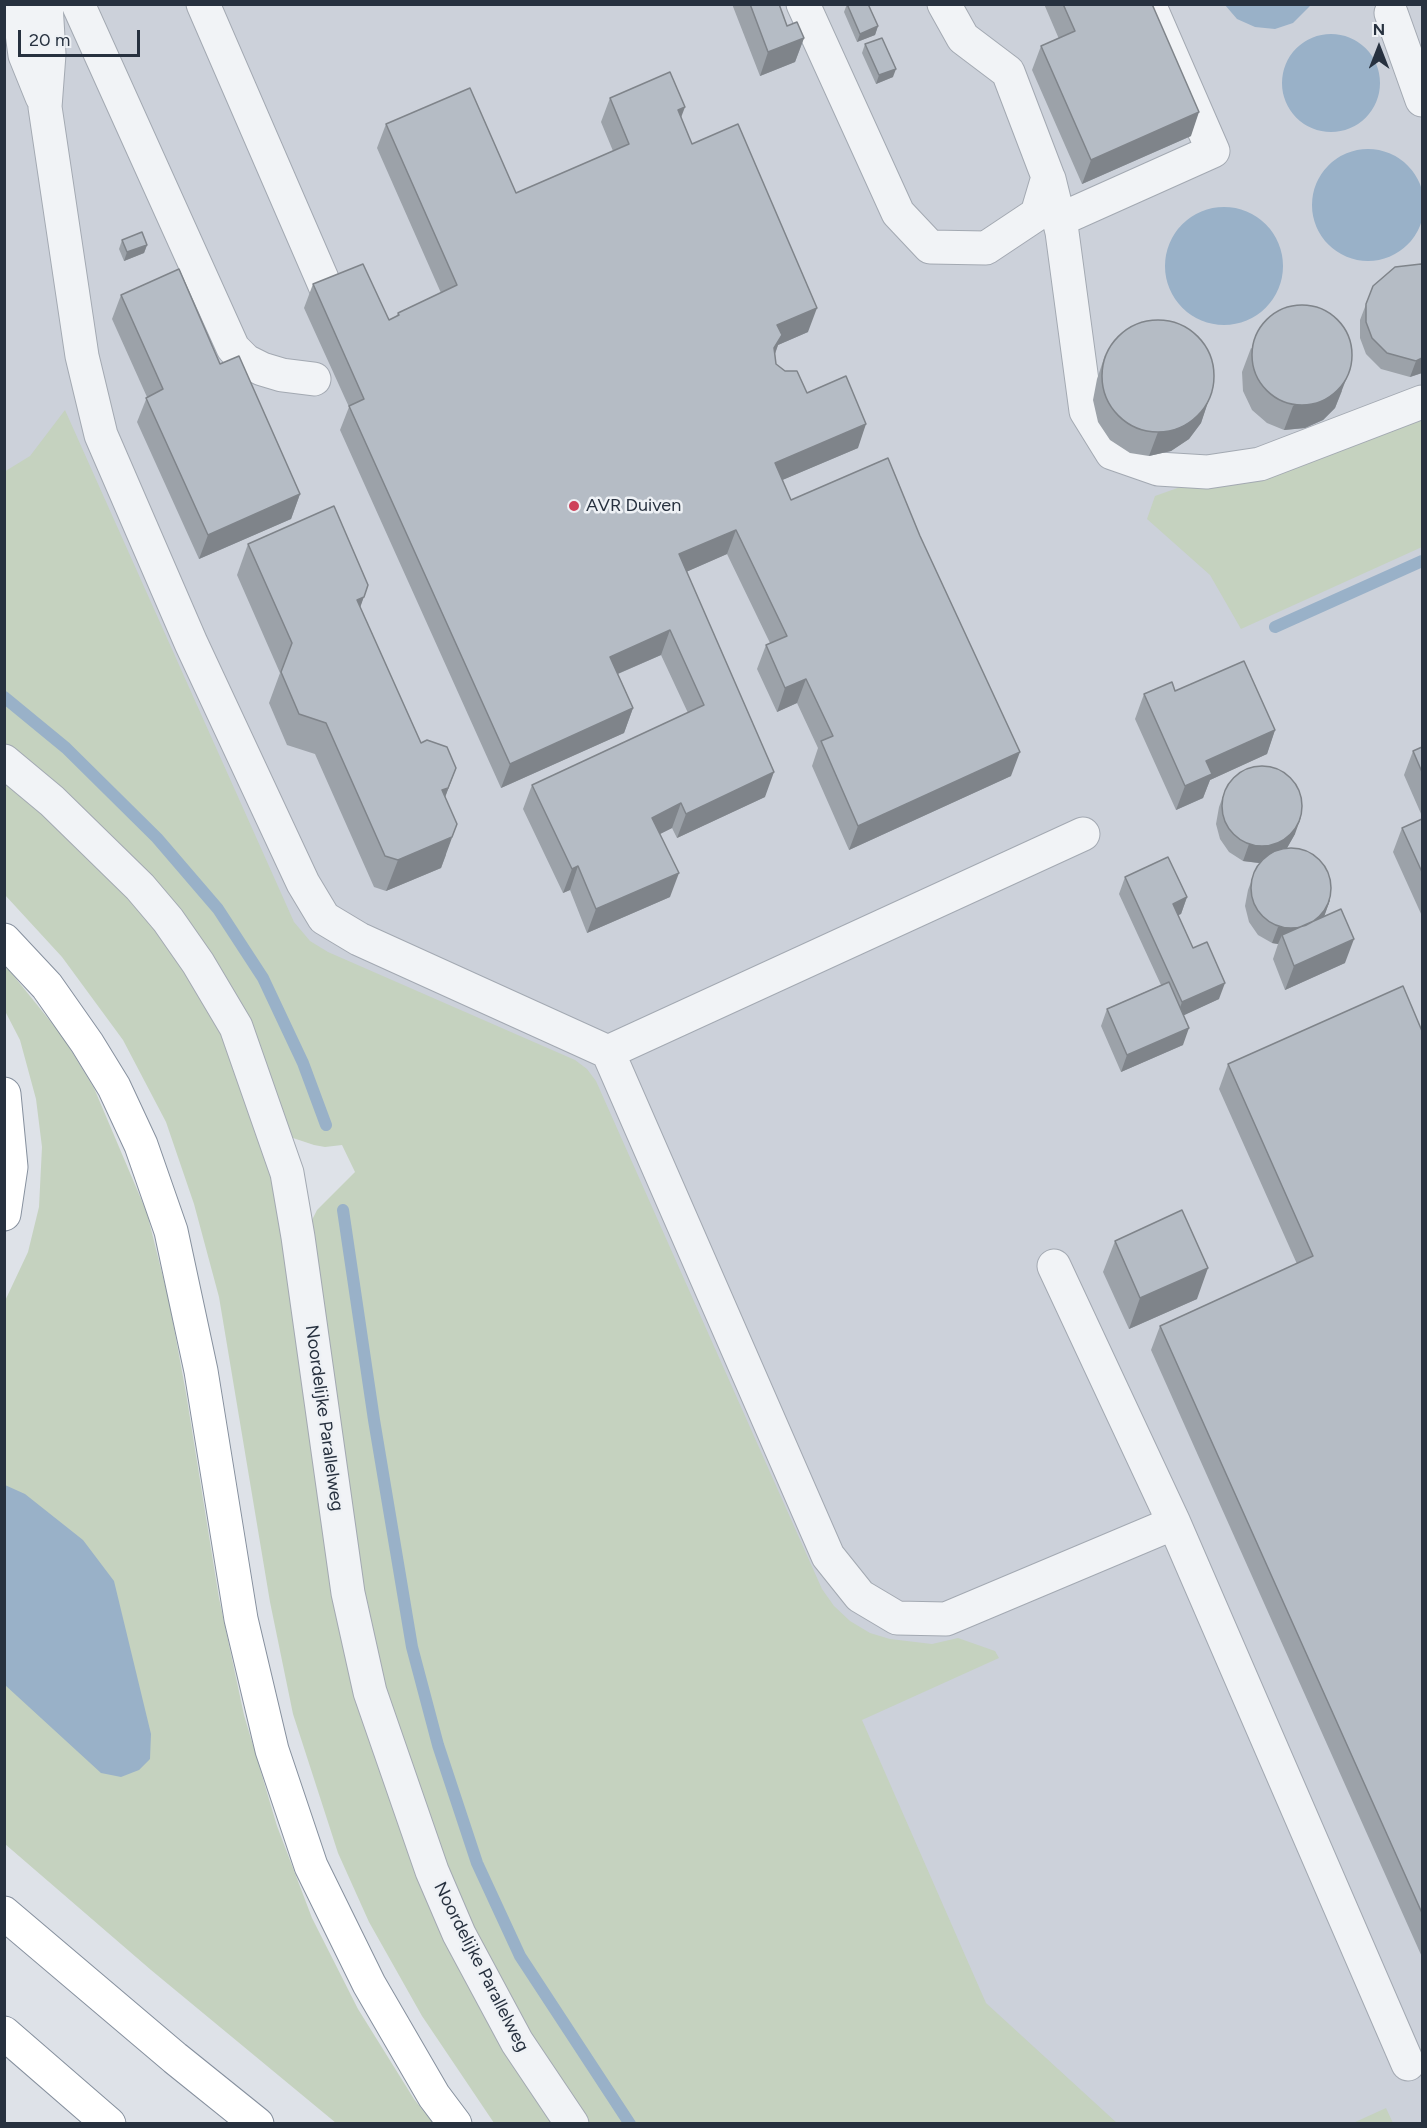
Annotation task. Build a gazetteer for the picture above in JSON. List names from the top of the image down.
{
  "streets": {
    "street": ["Noordelijke Parallelweg"]
  },
  "places": ["AVR Duiven"],
  "scale_bar": "20 m",
  "north": "top"
}
